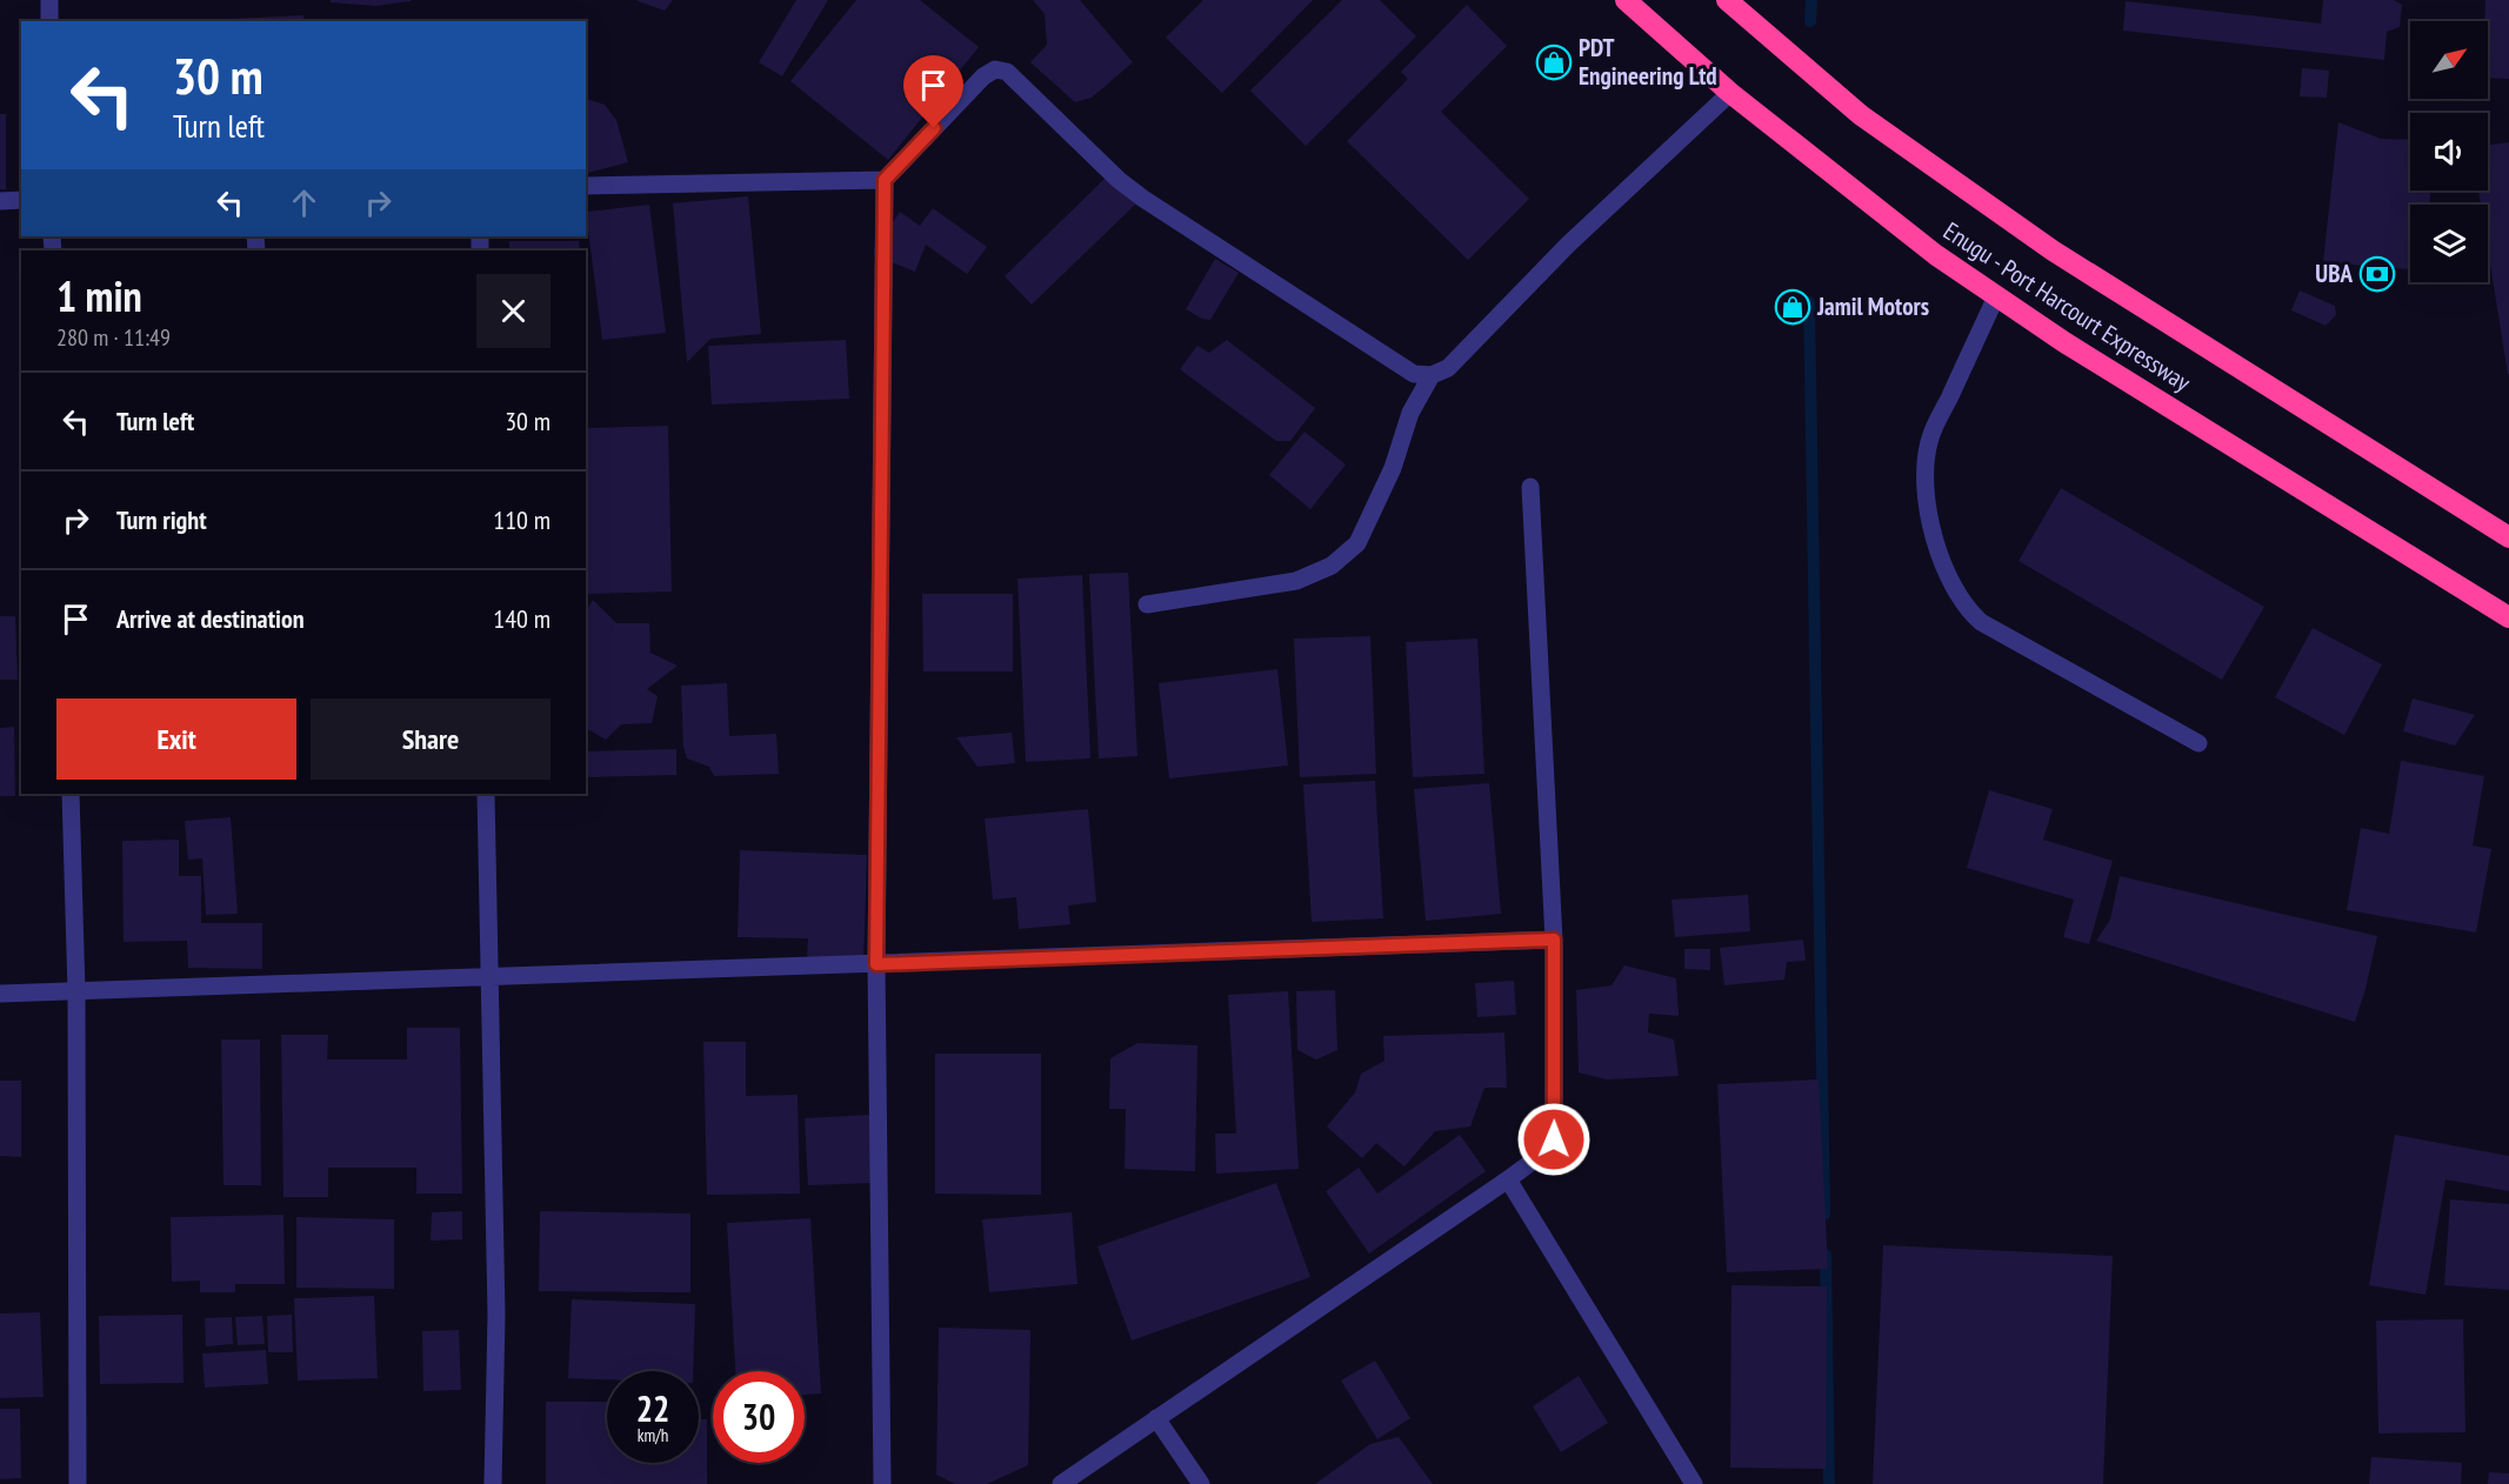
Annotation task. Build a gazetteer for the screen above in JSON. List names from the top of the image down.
{
  "streets": {
    "highway": ["Enugu - Port Harcourt Expressway"]
  },
  "places": {
    "shop": ["PDT Engineering Ltd", "Jamil Motors"],
    "bank": ["UBA"]
  },
  "north": "top right",
  "page": {
    "turn": ["30 m", "Turn left"],
    "heading": ["1 min", "280 m · 11:49"],
    "list": [
      {
        "name": "Turn left",
        "value": "30 m"
      },
      {
        "name": "Turn right",
        "value": "110 m"
      },
      {
        "name": "Arrive at destination",
        "value": "140 m"
      }
    ],
    "buttons": ["Exit", "Share"],
    "speed": "22 km/h",
    "limit": "30"
  }
}
